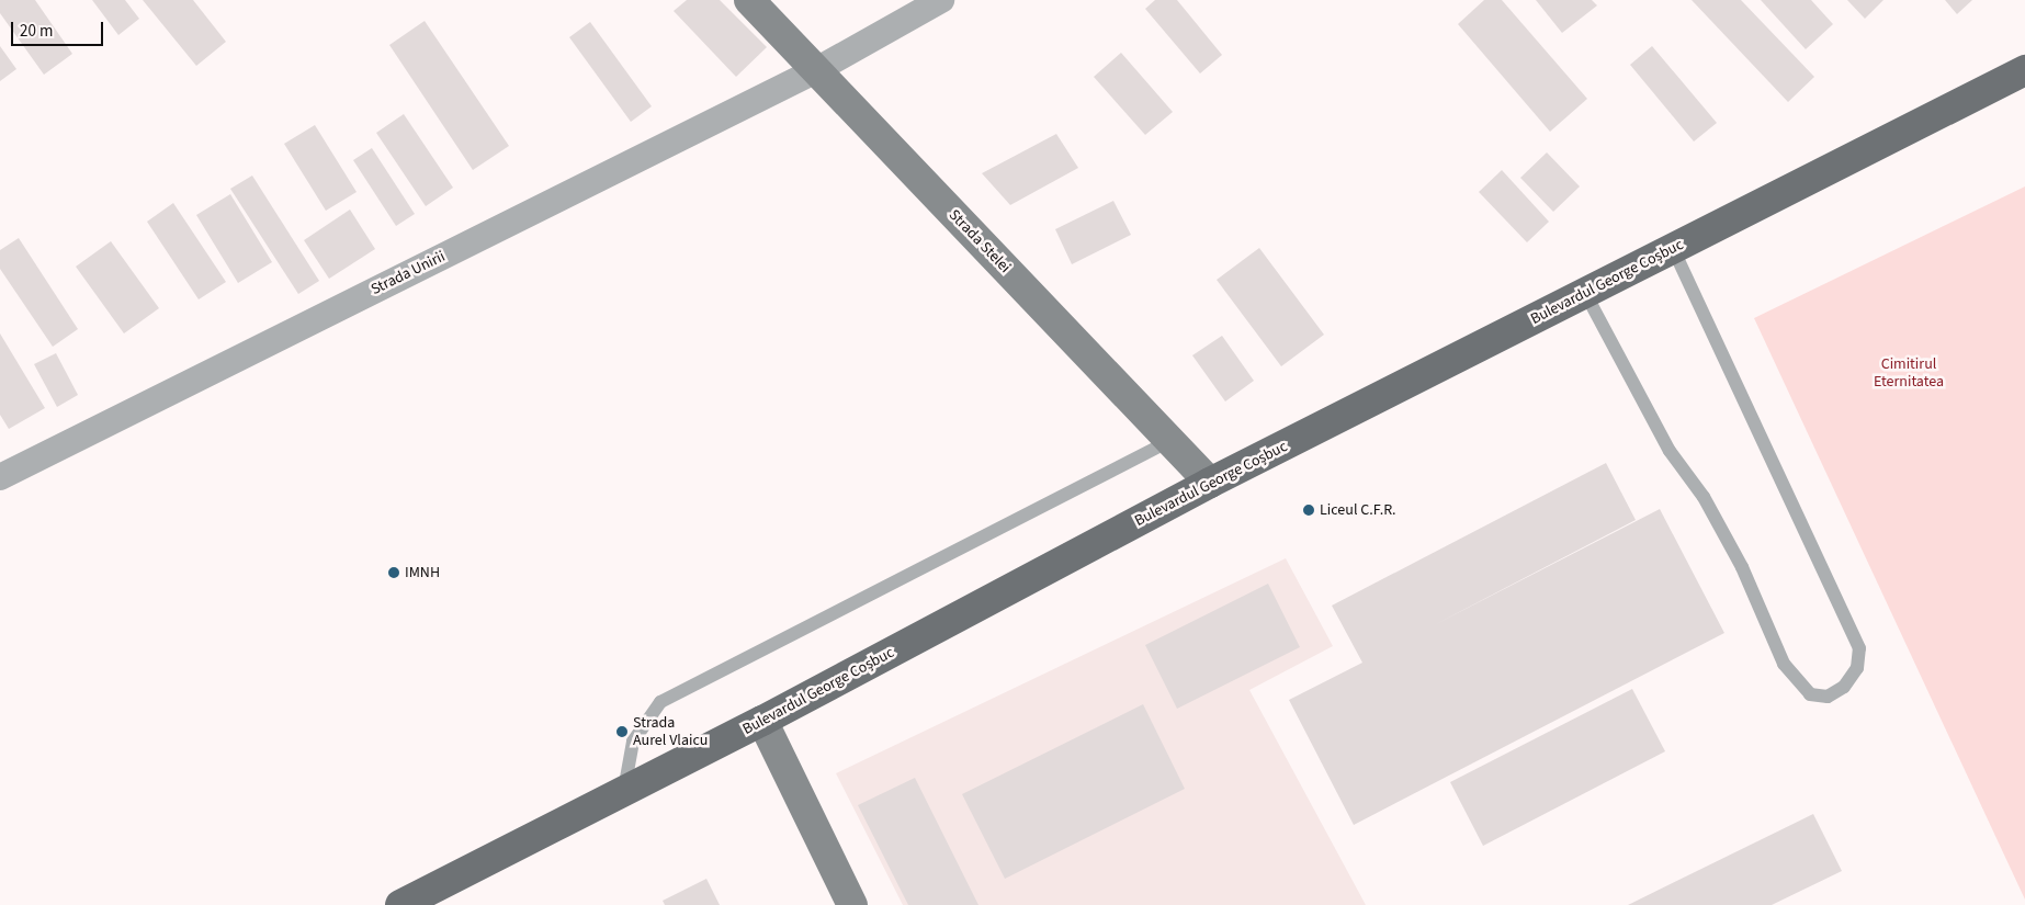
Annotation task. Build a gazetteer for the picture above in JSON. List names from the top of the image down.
{
  "streets": {
    "main road": ["Bulevardul George Coșbuc"],
    "street": ["Strada Stelei", "Strada Unirii"]
  },
  "crossings": [
    ["Strada Stelei", "Strada Unirii"],
    ["Strada Stelei", "Bulevardul George Coșbuc"]
  ],
  "parks": ["Cimitirul Eternitatea"],
  "places": ["Liceul C.F.R.", "IMNH", "Strada Aurel Vlaicu"],
  "scale_bar": "20 m"
}
